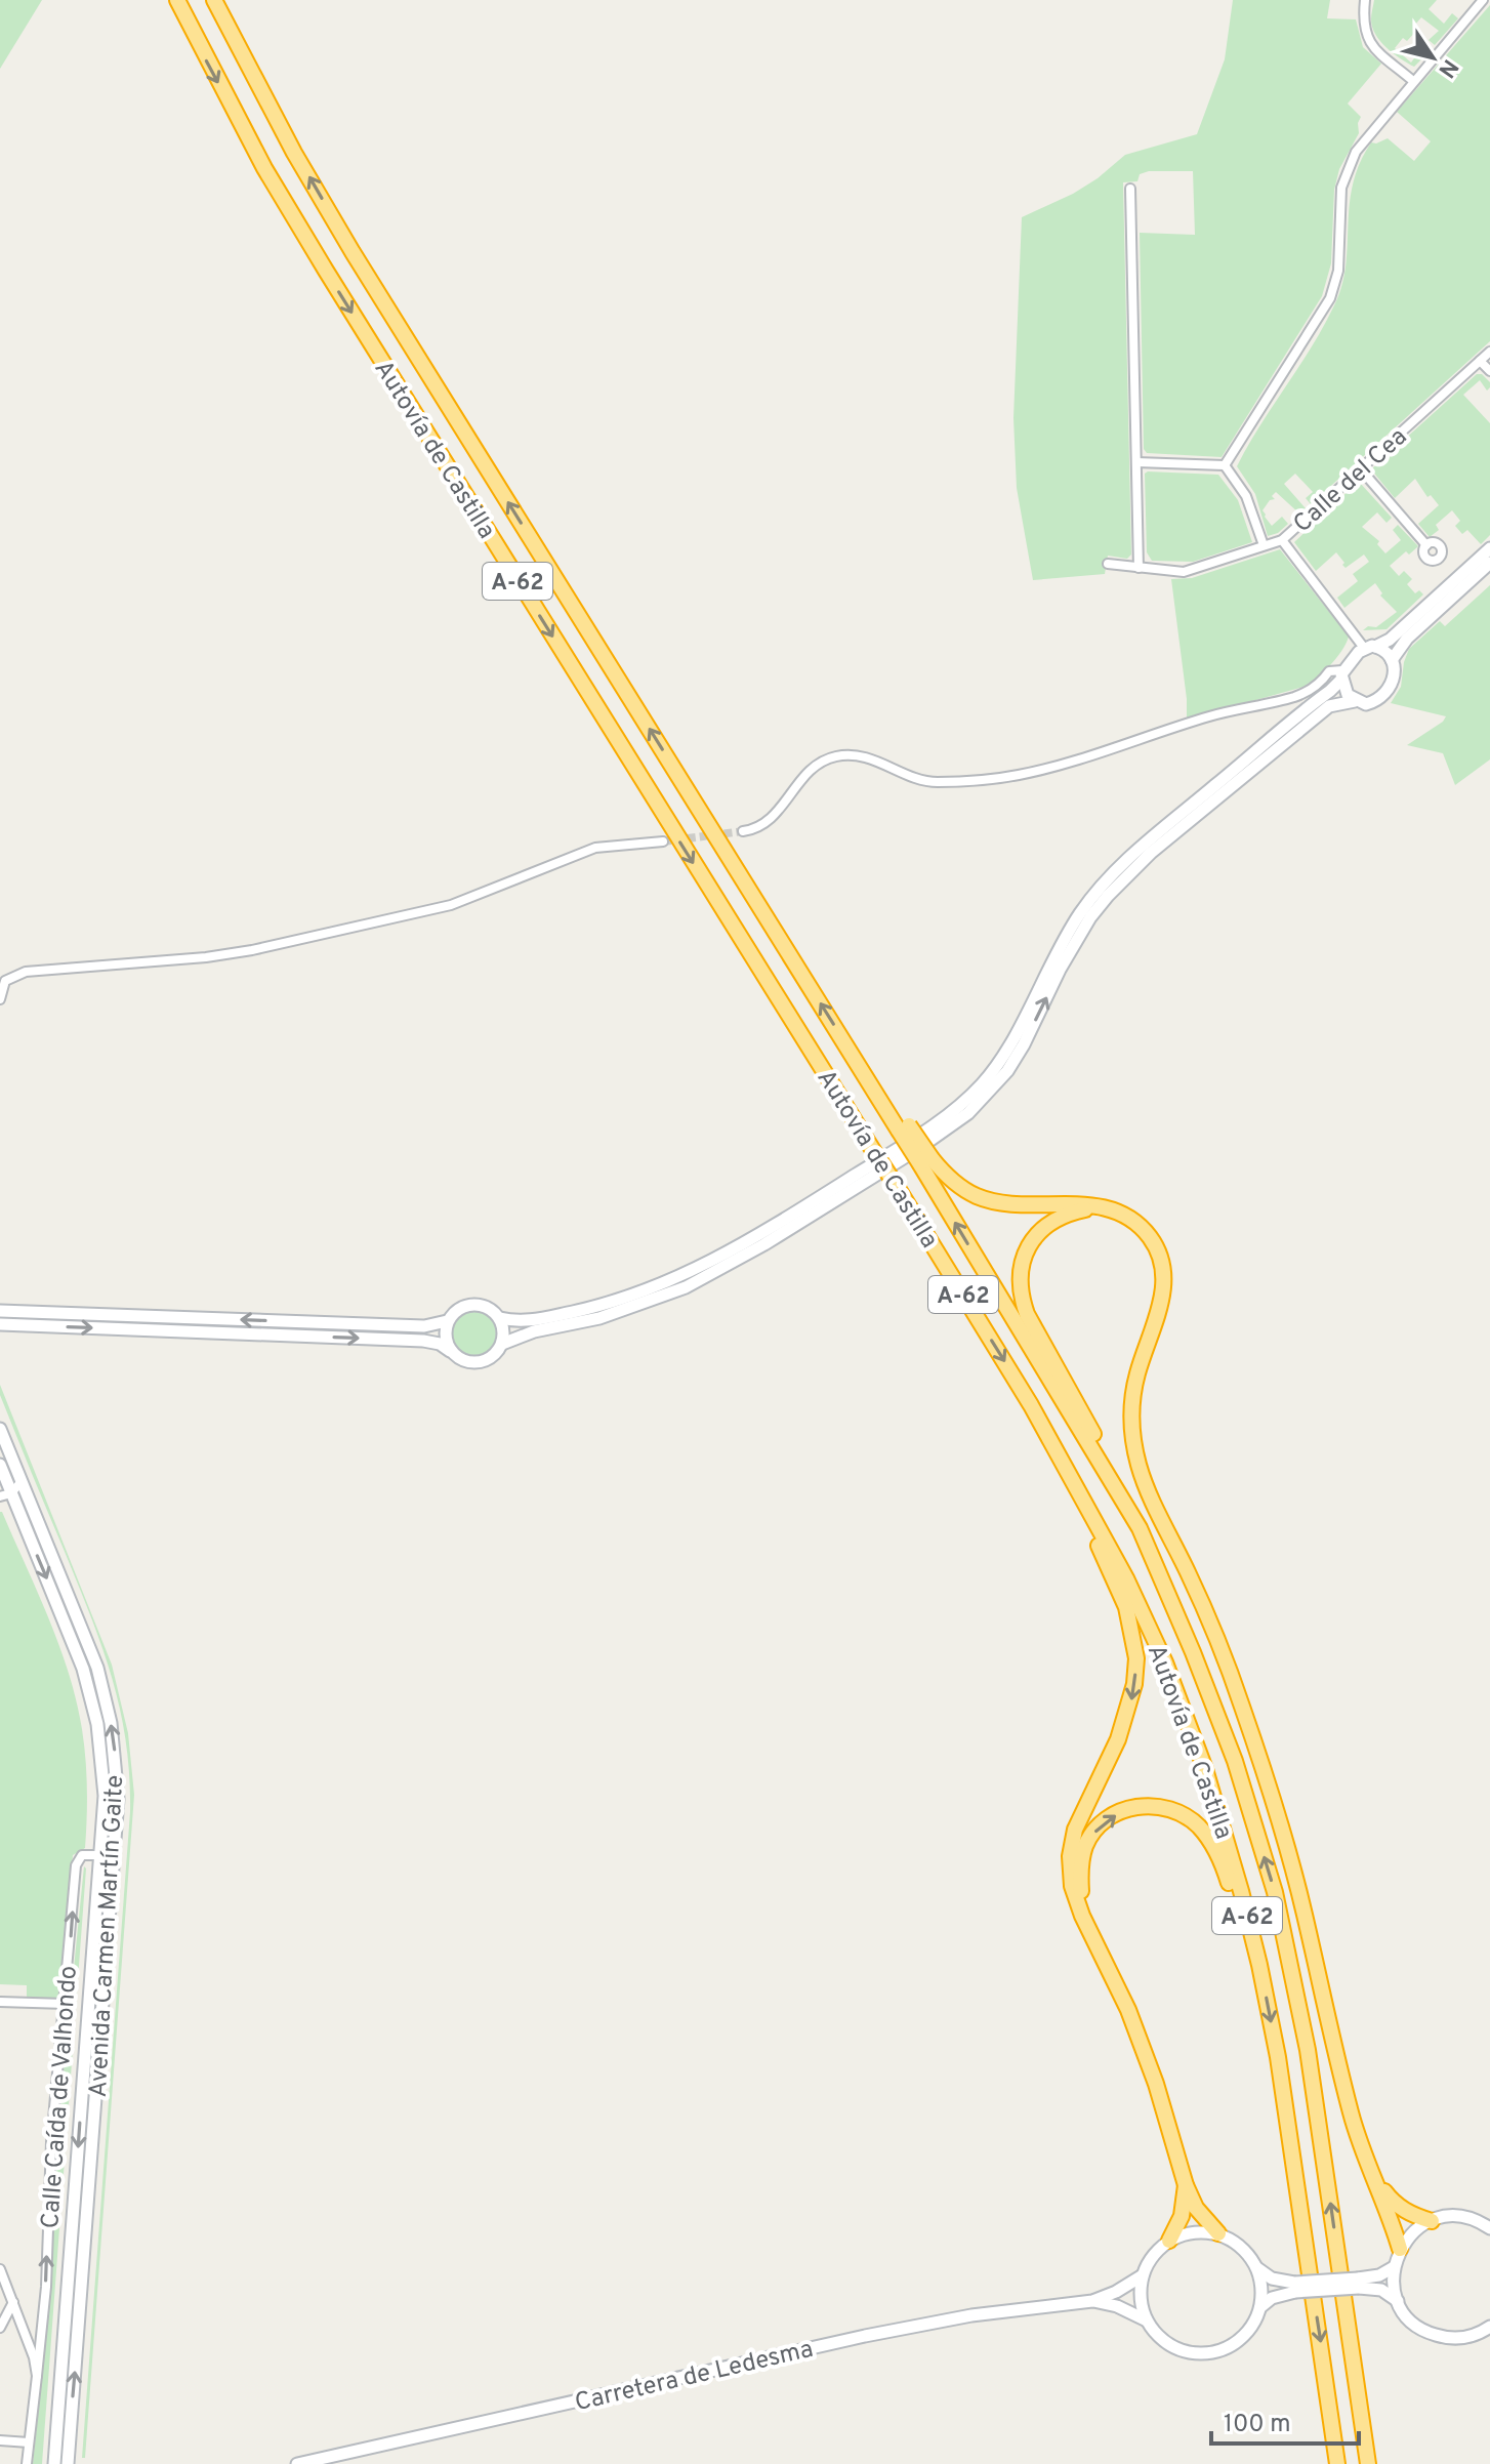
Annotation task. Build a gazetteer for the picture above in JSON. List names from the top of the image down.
{
  "streets": {
    "highway": ["Autovía de Castilla", "A-62"],
    "main road": ["Avenida Carmen Martín Gaite", "Carretera de Ledesma"],
    "street": ["Calle del Cea", "Calle Caída de Valhondo"]
  },
  "crossings": [
    ["Avenida Carmen Martín Gaite", "Calle Caída de Valhondo"]
  ],
  "one_way": ["Calle Caída de Valhondo"],
  "scale_bar": "100 m",
  "north": "bottom right"
}
